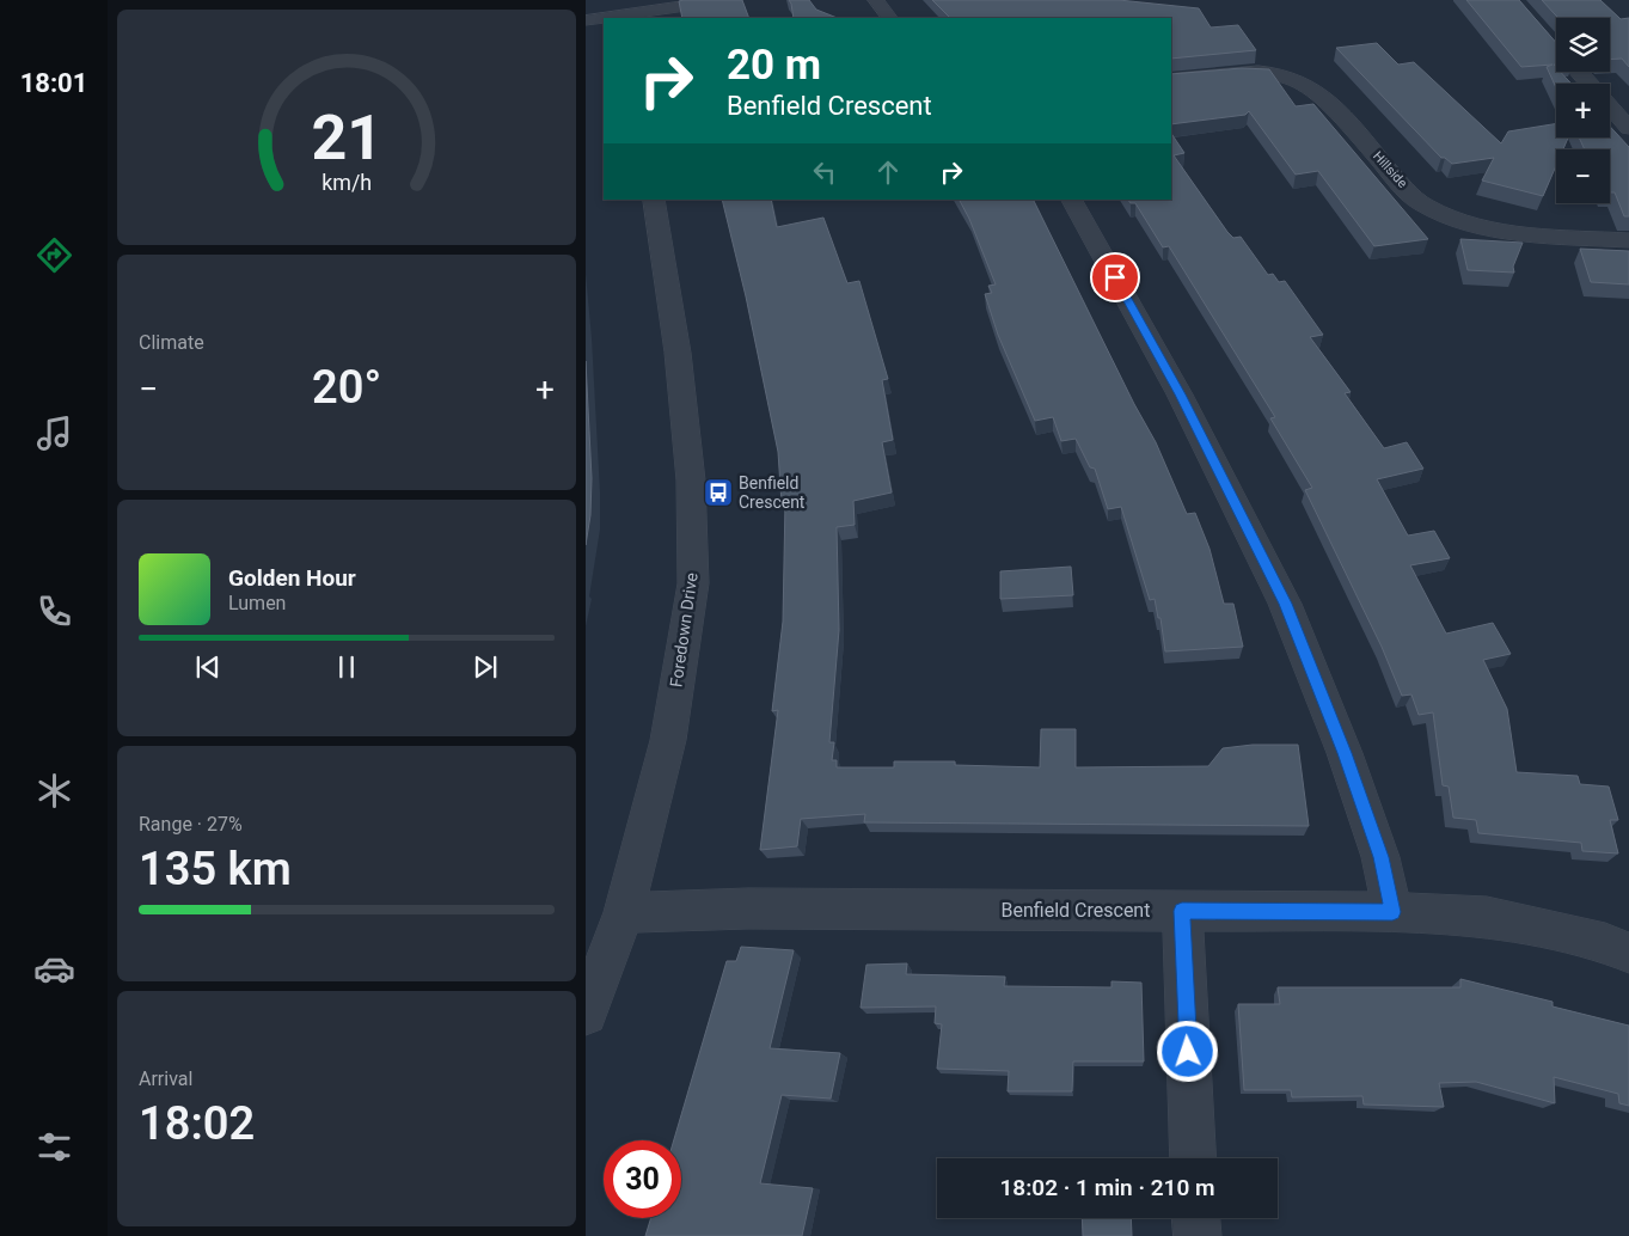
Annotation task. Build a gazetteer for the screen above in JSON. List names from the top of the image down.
{
  "streets": {
    "street": ["Hillside", "Foredown Drive", "Benfield Crescent"]
  },
  "crossings": [
    ["Foredown Drive", "Benfield Crescent"]
  ],
  "places": {
    "bus stop": ["Benfield Crescent"]
  },
  "page": {
    "tabs": "18:01",
    "map_buttons": ["+", "−"],
    "turn": ["20 m", "Benfield Crescent"],
    "tile": [
      "Climate",
      ["Range · 27%", "135 km"],
      ["Arrival", "18:02"]
    ],
    "heat": ["−", "20°", "+"],
    "song": ["Golden Hour", "Lumen"],
    "limit": "30",
    "trip": "18:02 · 1 min · 210 m",
    "gauge": ["21", "km/h"]
  }
}
